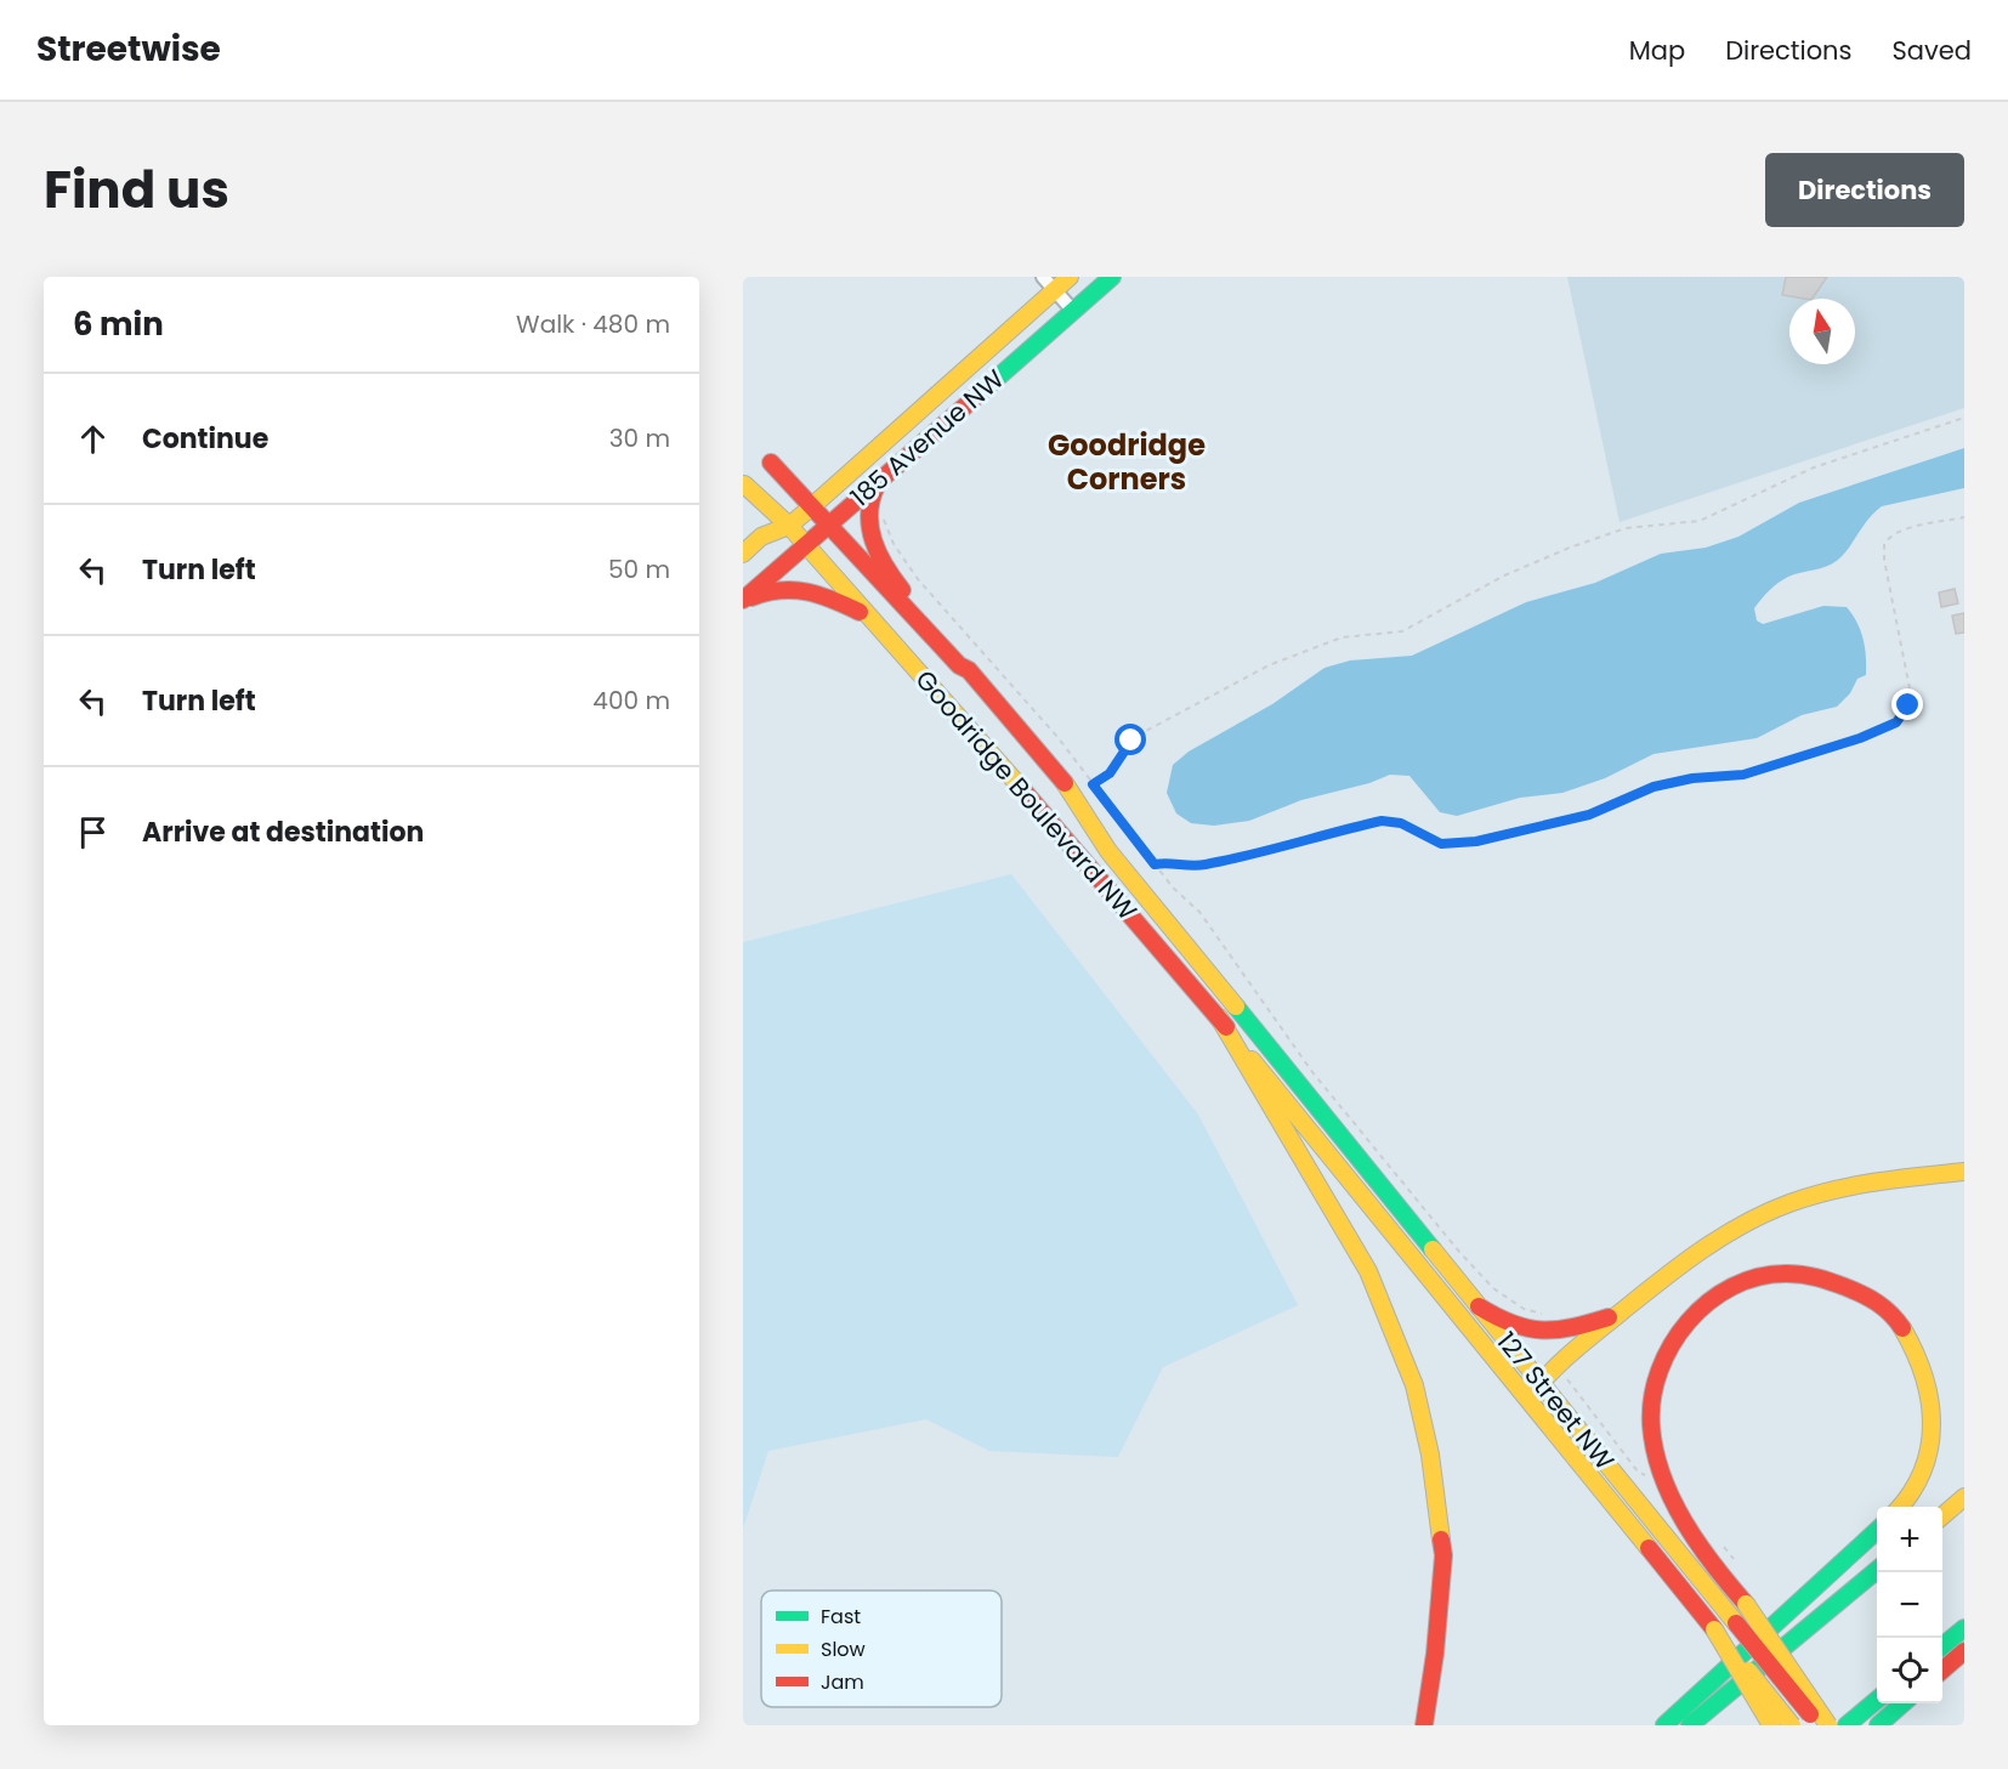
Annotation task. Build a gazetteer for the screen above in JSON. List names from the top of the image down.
{
  "streets": {
    "main road": ["185 Avenue NW", "Goodridge Boulevard NW", "127 Street NW"]
  },
  "crossings": [
    ["185 Avenue NW", "Goodridge Boulevard NW"],
    ["Goodridge Boulevard NW", "127 Street NW"]
  ],
  "districts": ["Goodridge Corners"],
  "legend": ["Fast", "Slow", "Jam"],
  "north": "top",
  "page": {
    "header": "Streetwise",
    "nav": ["Map", "Directions", "Saved"],
    "title": "Find us",
    "buttons": "Directions",
    "heading": ["6 min", "Walk · 480 m"],
    "list": [
      ["Continue", "30 m"],
      ["Turn left", "50 m"],
      ["Turn left", "400 m"],
      "Arrive at destination"
    ],
    "map_buttons": ["+", "−"]
  }
}
